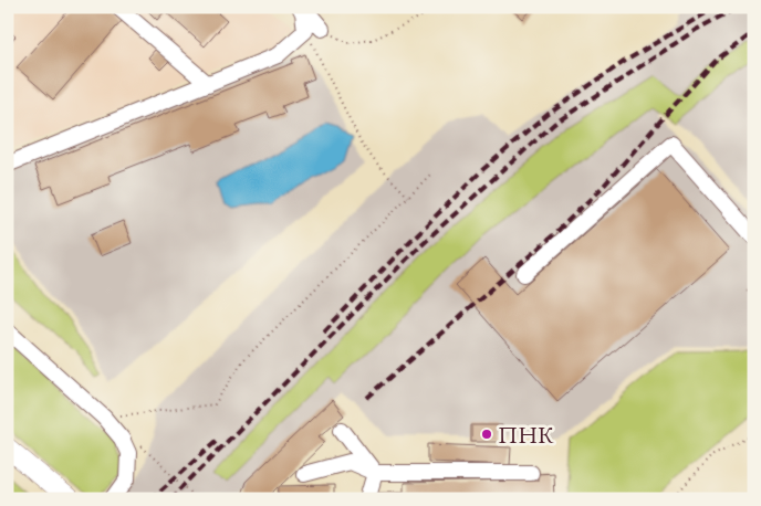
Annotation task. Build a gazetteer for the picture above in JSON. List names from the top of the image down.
{
  "places": ["ПНК"]
}
